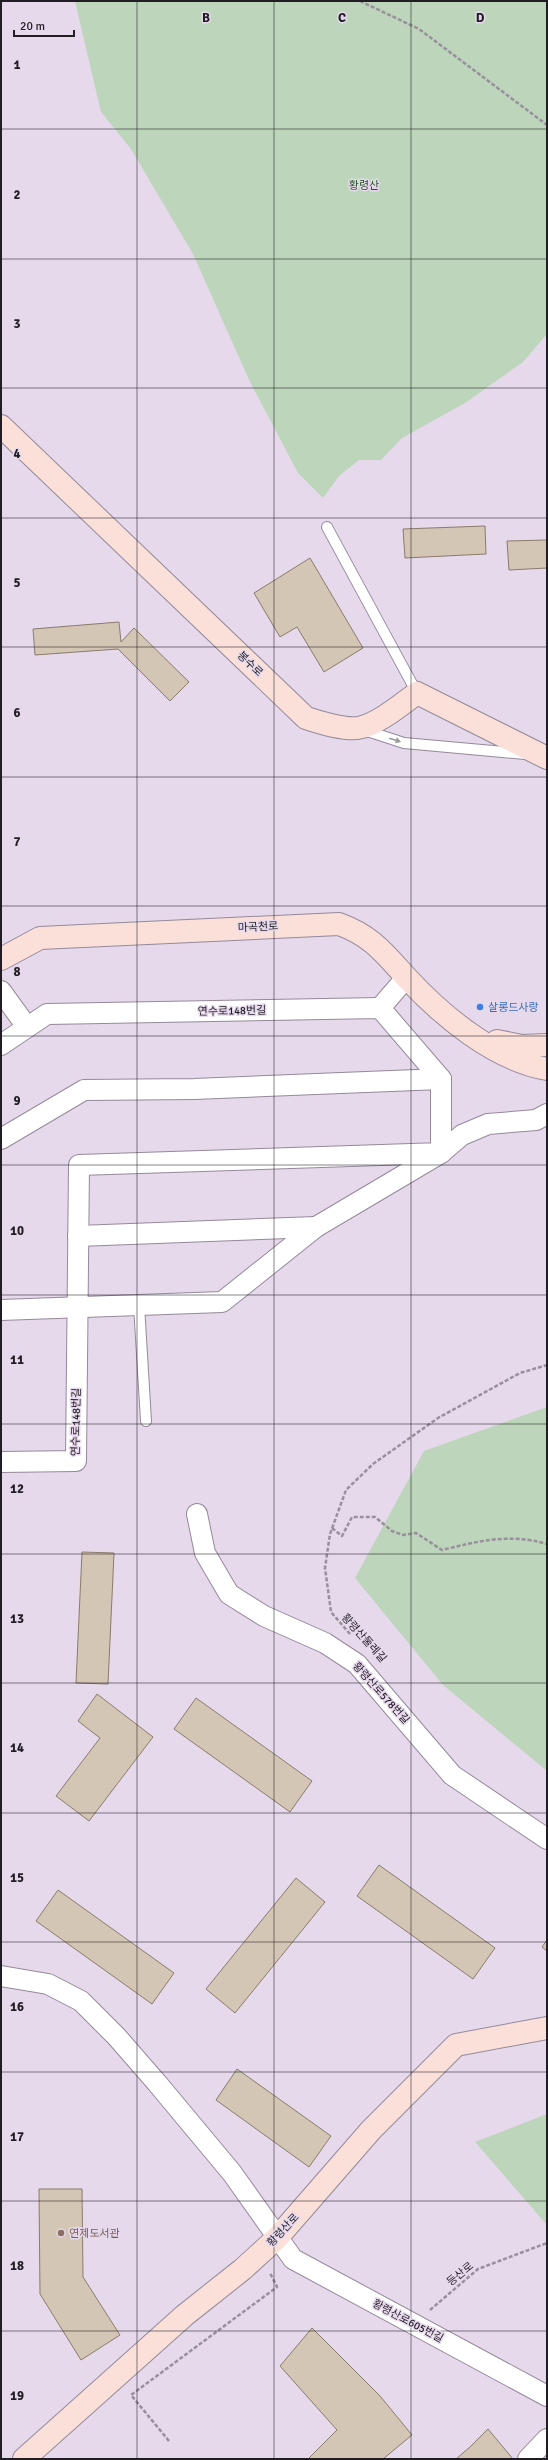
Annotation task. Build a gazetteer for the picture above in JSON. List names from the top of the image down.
{
  "streets": {
    "street": [
      "봉수로",
      "마곡천로",
      "연수로148번길",
      "황령산로578번길",
      "황령산로",
      "황령산로605번길"
    ],
    "path": ["황령산둘레길", "등산로"]
  },
  "crossings": [
    ["황령산로", "황령산로605번길"],
    ["등산로", "황령산로605번길"]
  ],
  "parks": ["황령산"],
  "places": ["살롱드사랑", "연제도서관"],
  "scale_bar": "20 m",
  "grid": {
    "columns": ["B", "C", "D"],
    "rows": [
      "1",
      "2",
      "3",
      "4",
      "5",
      "6",
      "7",
      "8",
      "9",
      "10",
      "11",
      "12",
      "13",
      "14",
      "15",
      "16",
      "17",
      "18",
      "19"
    ]
  }
}
